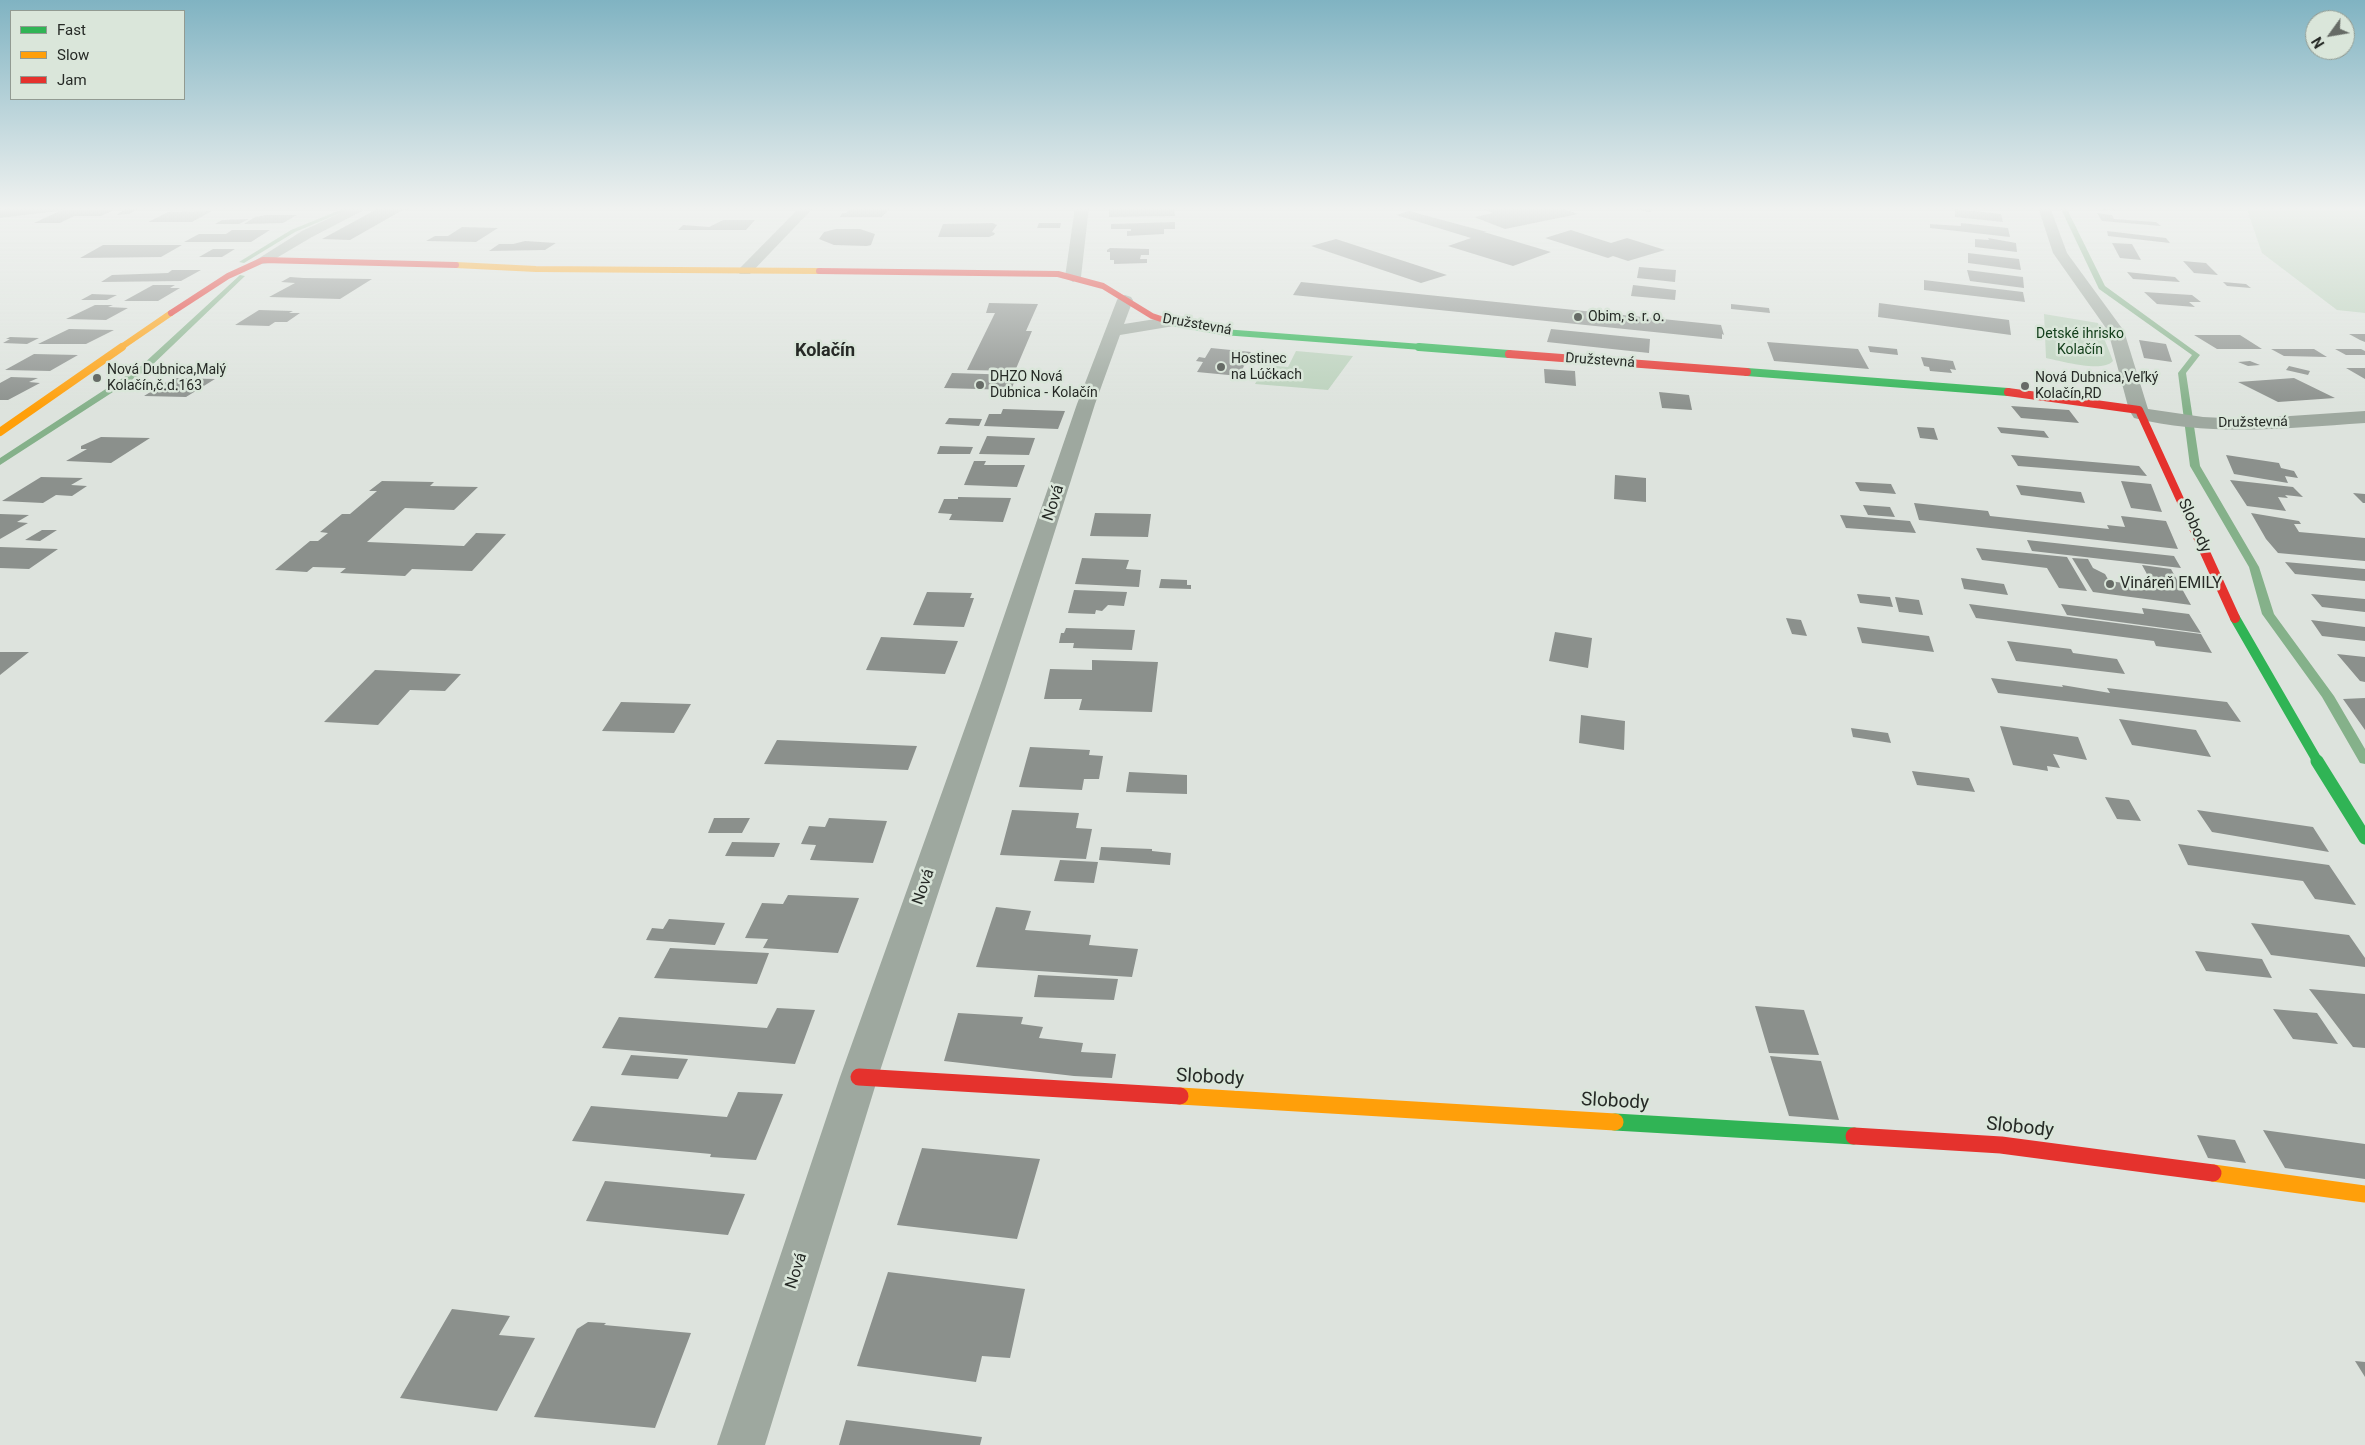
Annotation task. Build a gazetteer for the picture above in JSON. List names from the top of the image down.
{
  "streets": {
    "street": ["Družstevná", "Nová", "Slobody"]
  },
  "crossings": [
    ["Družstevná", "Nová"],
    ["Družstevná", "Slobody"],
    ["Nová", "Slobody"]
  ],
  "districts": ["Kolačín"],
  "parks": ["Detské ihrisko Kolačín"],
  "places": [
    "Obim, s. r. o.",
    "Hostinec na Lúčkach",
    "Nová Dubnica,Malý Kolačín,č.d.163",
    "DHZO Nová Dubnica - Kolačín",
    "Nová Dubnica,Veľký Kolačín,RD",
    "Vináreň EMILY"
  ],
  "legend": ["Fast", "Slow", "Jam"],
  "north": "bottom left"
}
